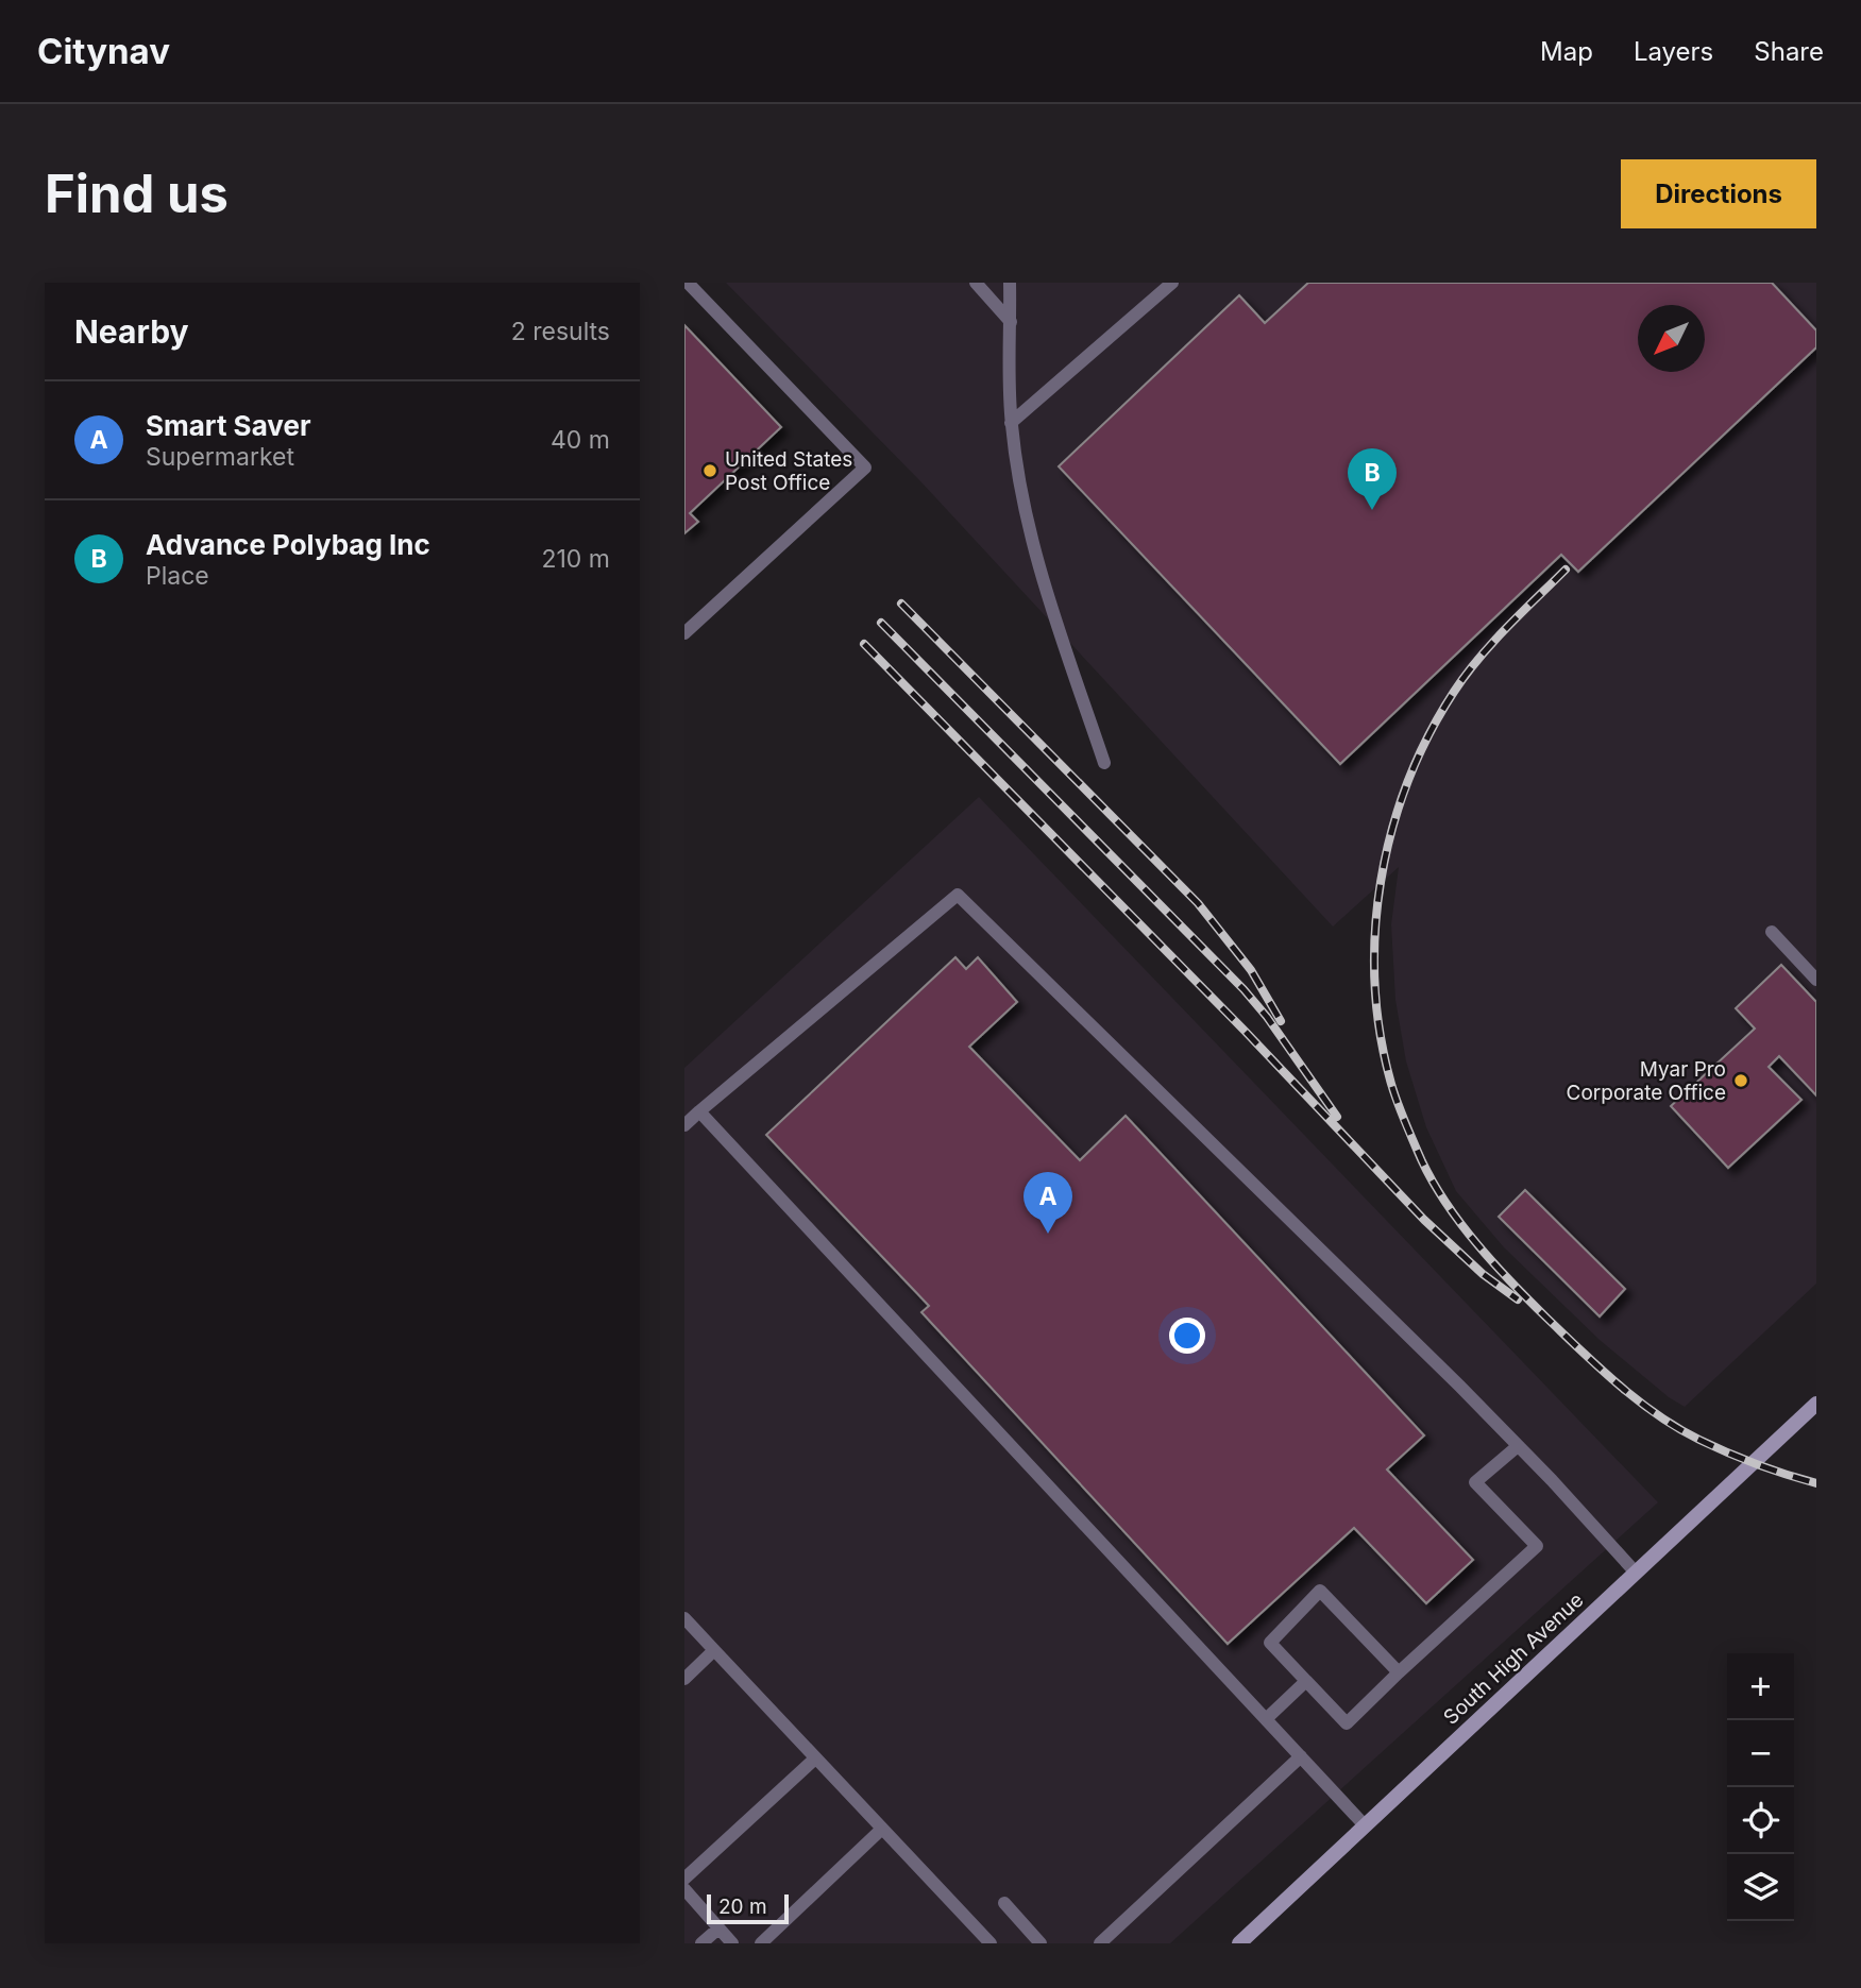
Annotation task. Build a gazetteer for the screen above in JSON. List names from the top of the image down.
{
  "streets": {
    "street": ["South High Avenue"]
  },
  "places": ["United States Post Office", "Myar Pro Corporate Office"],
  "scale_bar": "20 m",
  "north": "bottom left",
  "page": {
    "header": "Citynav",
    "nav": ["Map", "Layers", "Share"],
    "buttons": "Directions",
    "title": "Find us",
    "heading": ["Nearby", "2 results"],
    "list": [
      {
        "mark": "A",
        "name": "Smart Saver",
        "note": "Supermarket",
        "value": "40 m"
      },
      {
        "mark": "B",
        "name": "Advance Polybag Inc",
        "note": "Place",
        "value": "210 m"
      }
    ],
    "pins": ["B", "A"],
    "map_buttons": ["+", "−"],
    "scale": "20 m"
  }
}
